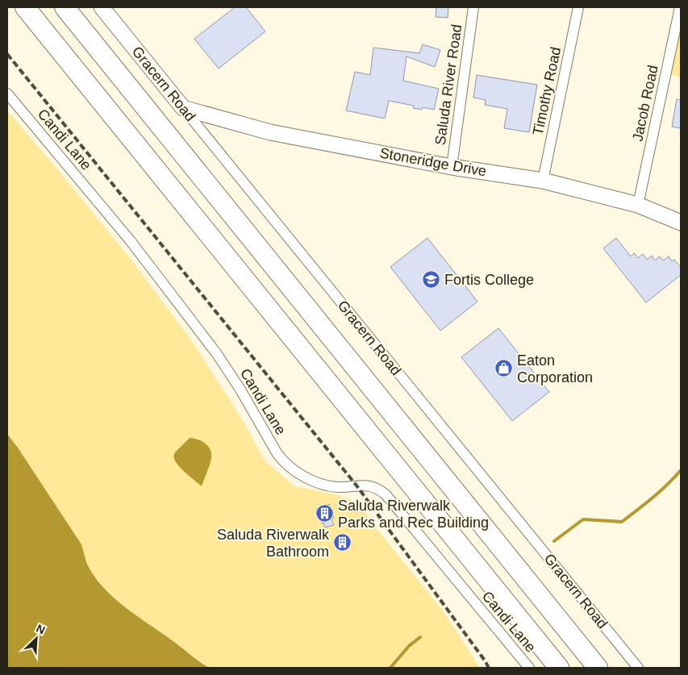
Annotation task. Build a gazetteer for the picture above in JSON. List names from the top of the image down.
{
  "streets": {
    "street": [
      "Gracern Road",
      "Saluda River Road",
      "Timothy Road",
      "Jacob Road",
      "Candi Lane",
      "Stoneridge Drive"
    ]
  },
  "crossings": [
    ["Gracern Road", "Stoneridge Drive"],
    ["Saluda River Road", "Stoneridge Drive"],
    ["Timothy Road", "Stoneridge Drive"],
    ["Jacob Road", "Stoneridge Drive"]
  ],
  "places": {
    "school or university": ["Fortis College"],
    "shop": ["Eaton Corporation"],
    "building": ["Saluda Riverwalk Parks and Rec Building", "Saluda Riverwalk Bathroom"]
  },
  "north": "top right"
}
